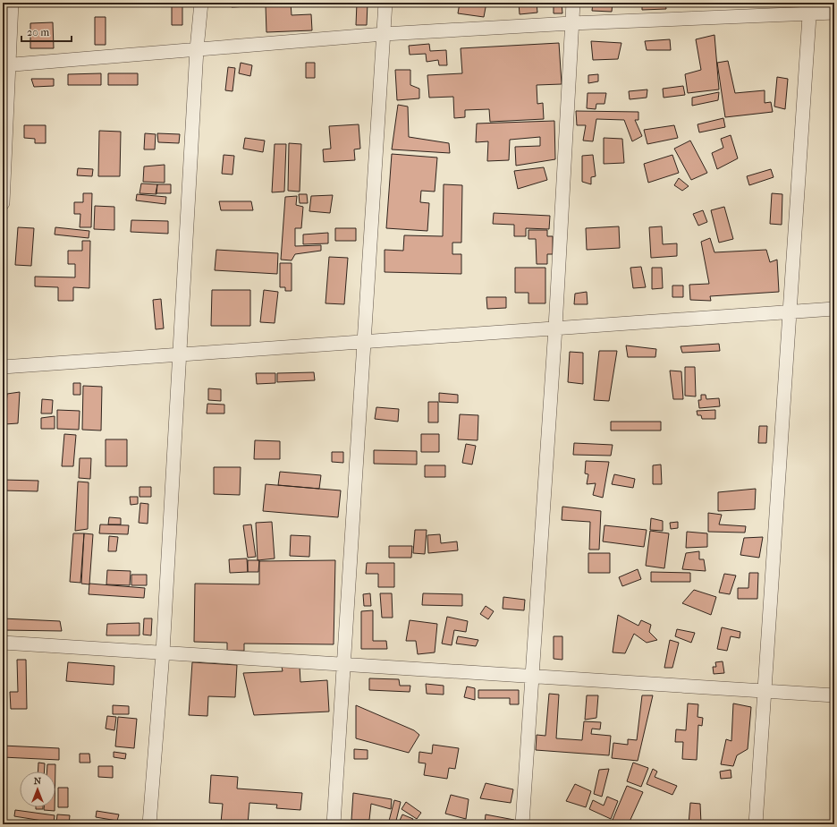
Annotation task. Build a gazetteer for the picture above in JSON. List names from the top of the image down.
{
  "scale_bar": "20 m",
  "north": "top"
}
